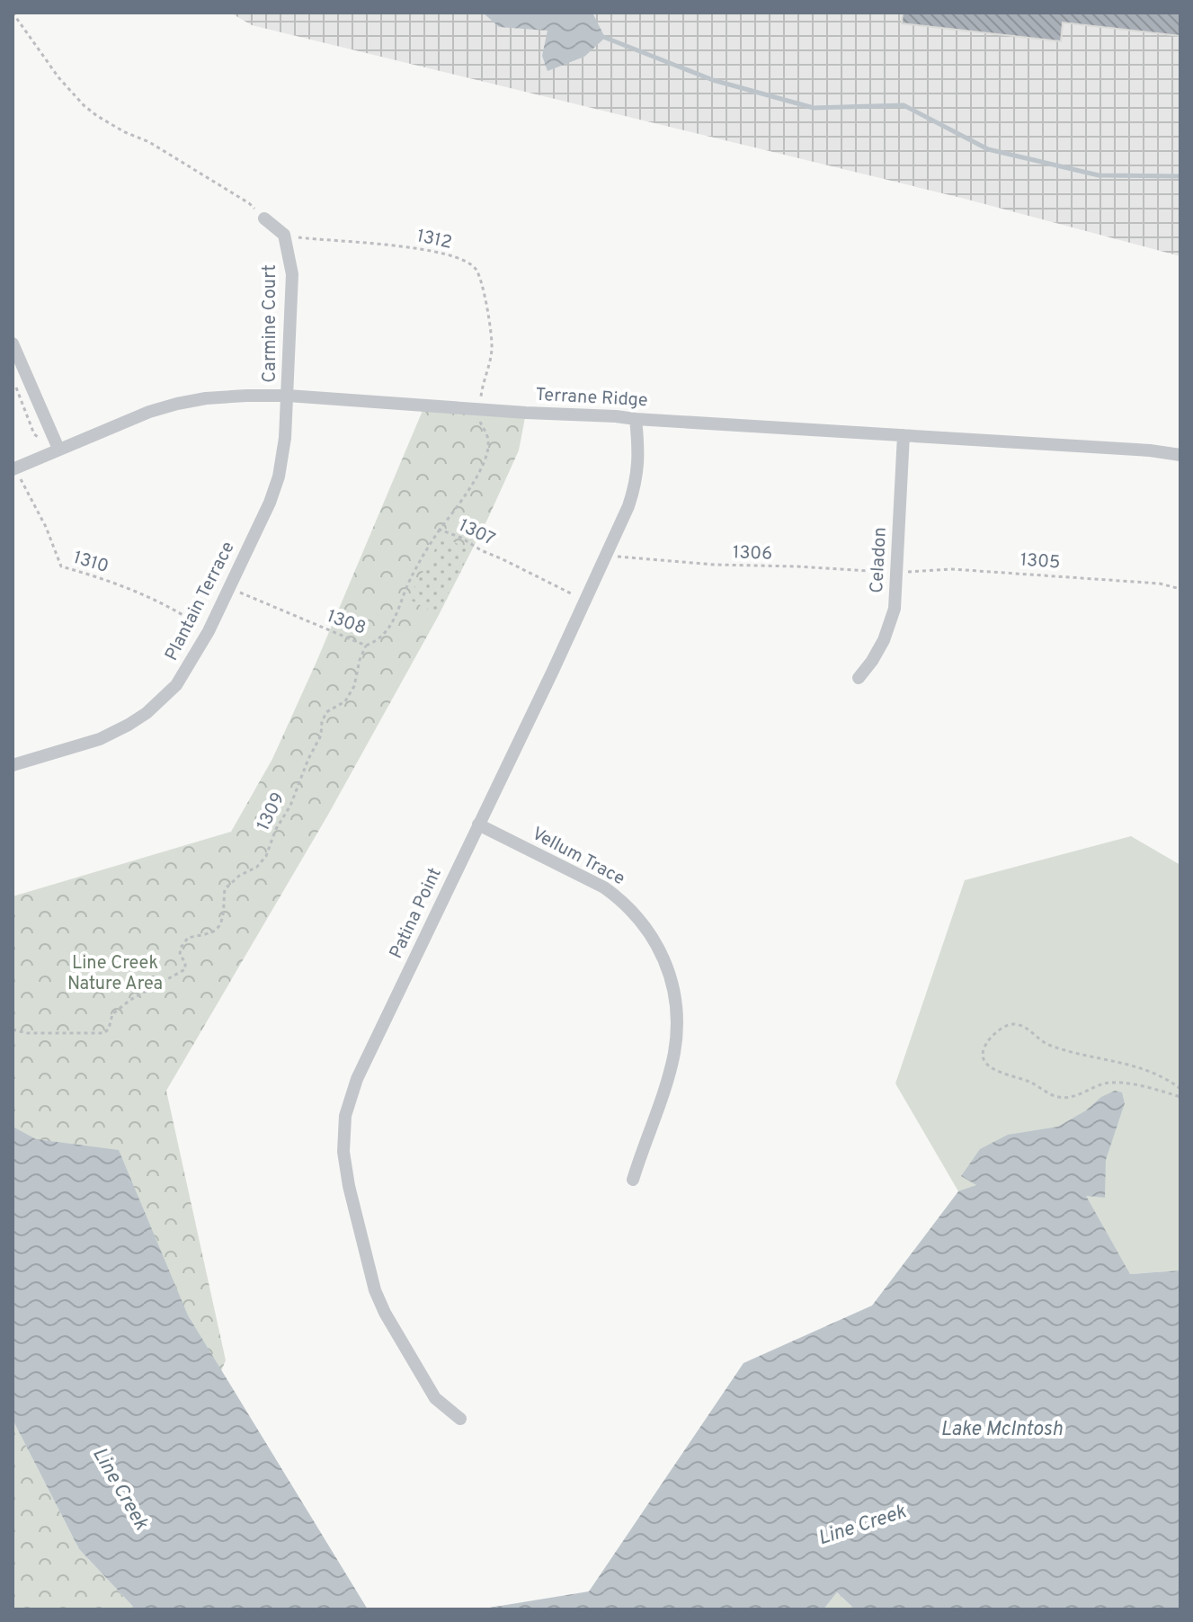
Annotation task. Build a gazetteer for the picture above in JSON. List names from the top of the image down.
{
  "streets": {
    "street": [
      "Carmine Court",
      "Terrane Ridge",
      "Celadon",
      "Plantain Terrace",
      "Vellum Trace",
      "Patina Point"
    ],
    "path": [
      "1312",
      "1307",
      "1306",
      "1305",
      "1310",
      "1308",
      "1309"
    ]
  },
  "crossings": [
    ["1312", "Carmine Court"],
    ["1312", "Terrane Ridge"],
    ["1312", "1307"],
    ["Carmine Court", "Terrane Ridge"],
    ["Carmine Court", "Plantain Terrace"],
    ["Terrane Ridge", "1307"],
    ["Terrane Ridge", "Celadon"],
    ["Terrane Ridge", "1310"],
    ["Terrane Ridge", "Plantain Terrace"],
    ["Terrane Ridge", "Patina Point"],
    ["1307", "1308"],
    ["1307", "Patina Point"],
    ["1306", "Celadon"],
    ["1306", "1305"],
    ["1306", "Patina Point"],
    ["Celadon", "1305"],
    ["1310", "Plantain Terrace"],
    ["Plantain Terrace", "1308"],
    ["1308", "1309"],
    ["Vellum Trace", "Patina Point"]
  ],
  "water": ["Lake McIntosh", "Line Creek"],
  "parks": ["Line Creek Nature Area"]
}
